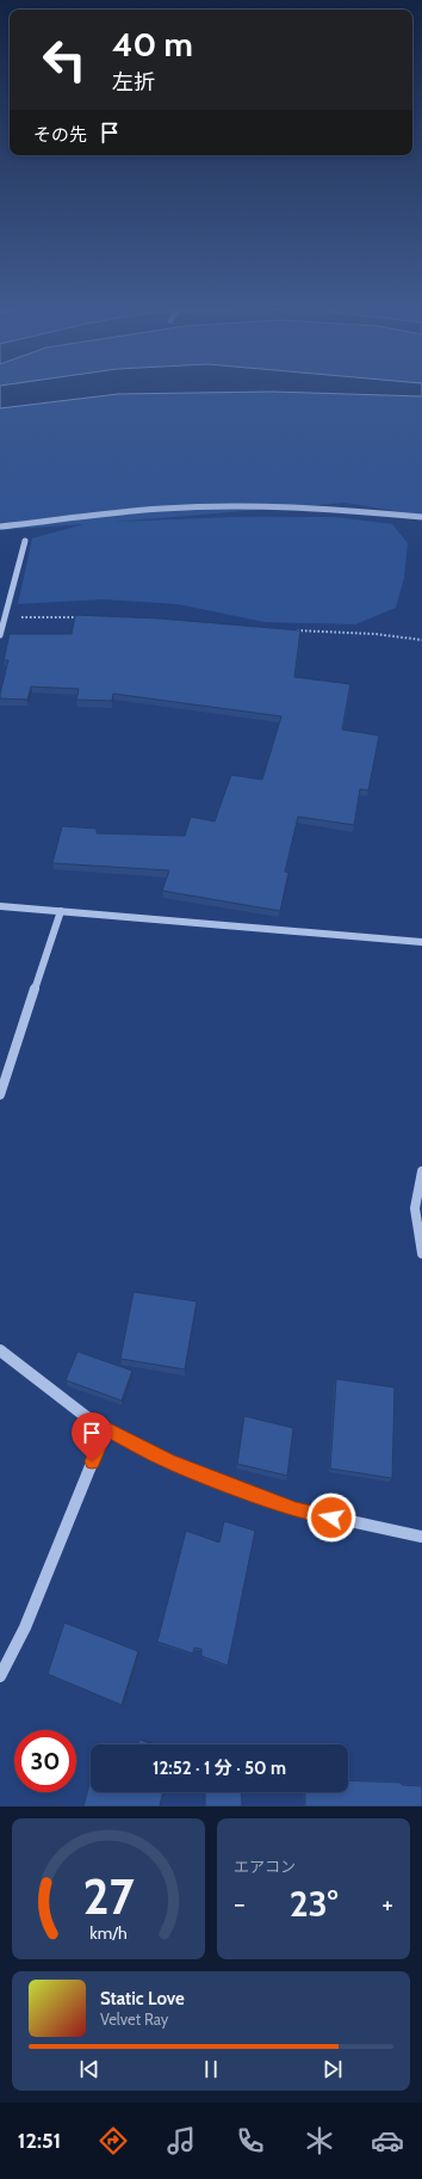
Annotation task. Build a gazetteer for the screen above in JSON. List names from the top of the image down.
{
  "page": {
    "turn": ["40 m", "左折"],
    "then": "その先",
    "limit": "30",
    "trip": "12:52 · 1 分 · 50 m",
    "tile": "エアコン",
    "heat": ["−", "23°", "+"],
    "song": ["Static Love", "Velvet Ray"],
    "tabs": "12:51",
    "gauge": ["27", "km/h"]
  }
}
